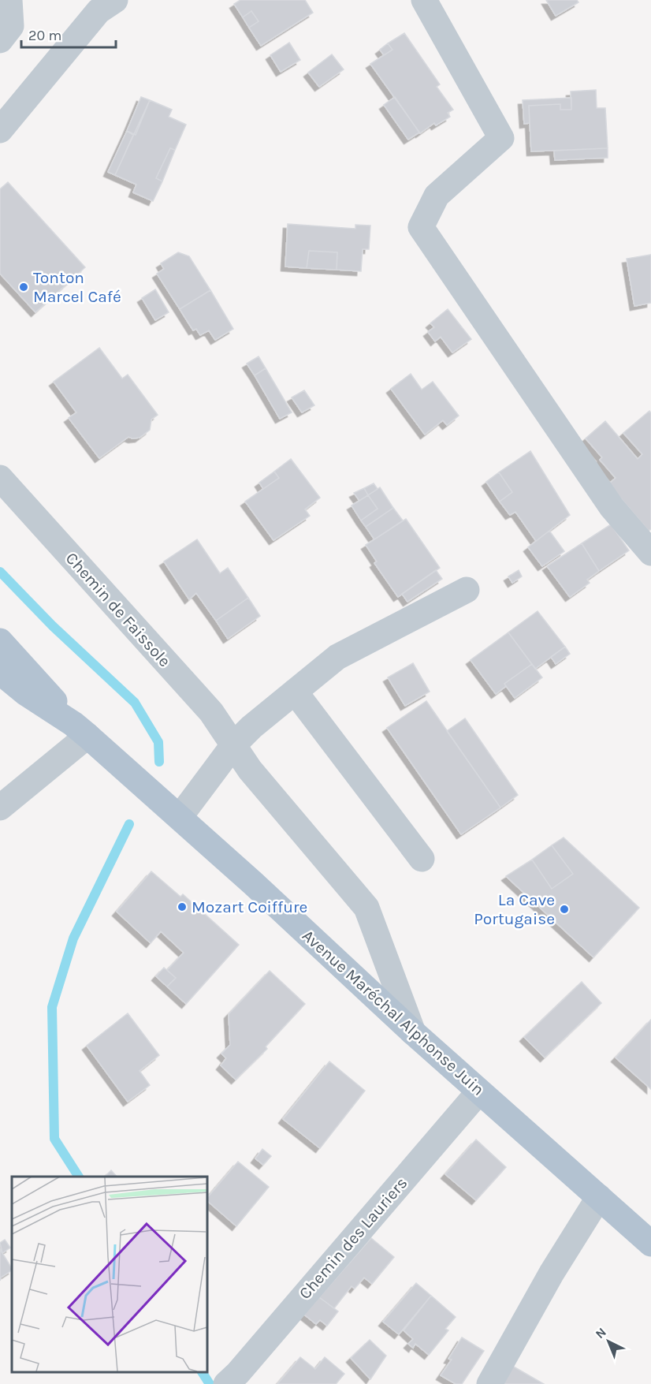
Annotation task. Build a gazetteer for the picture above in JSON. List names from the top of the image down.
{
  "streets": {
    "main road": ["Avenue Maréchal Alphonse Juin"],
    "street": ["Chemin de Faissole", "Chemin des Lauriers"]
  },
  "crossings": [
    ["Chemin de Faissole", "Avenue Maréchal Alphonse Juin"],
    ["Avenue Maréchal Alphonse Juin", "Chemin des Lauriers"]
  ],
  "places": ["Tonton Marcel Café", "Mozart Coiffure", "La Cave Portugaise"],
  "scale_bar": "20 m",
  "north": "top left"
}
